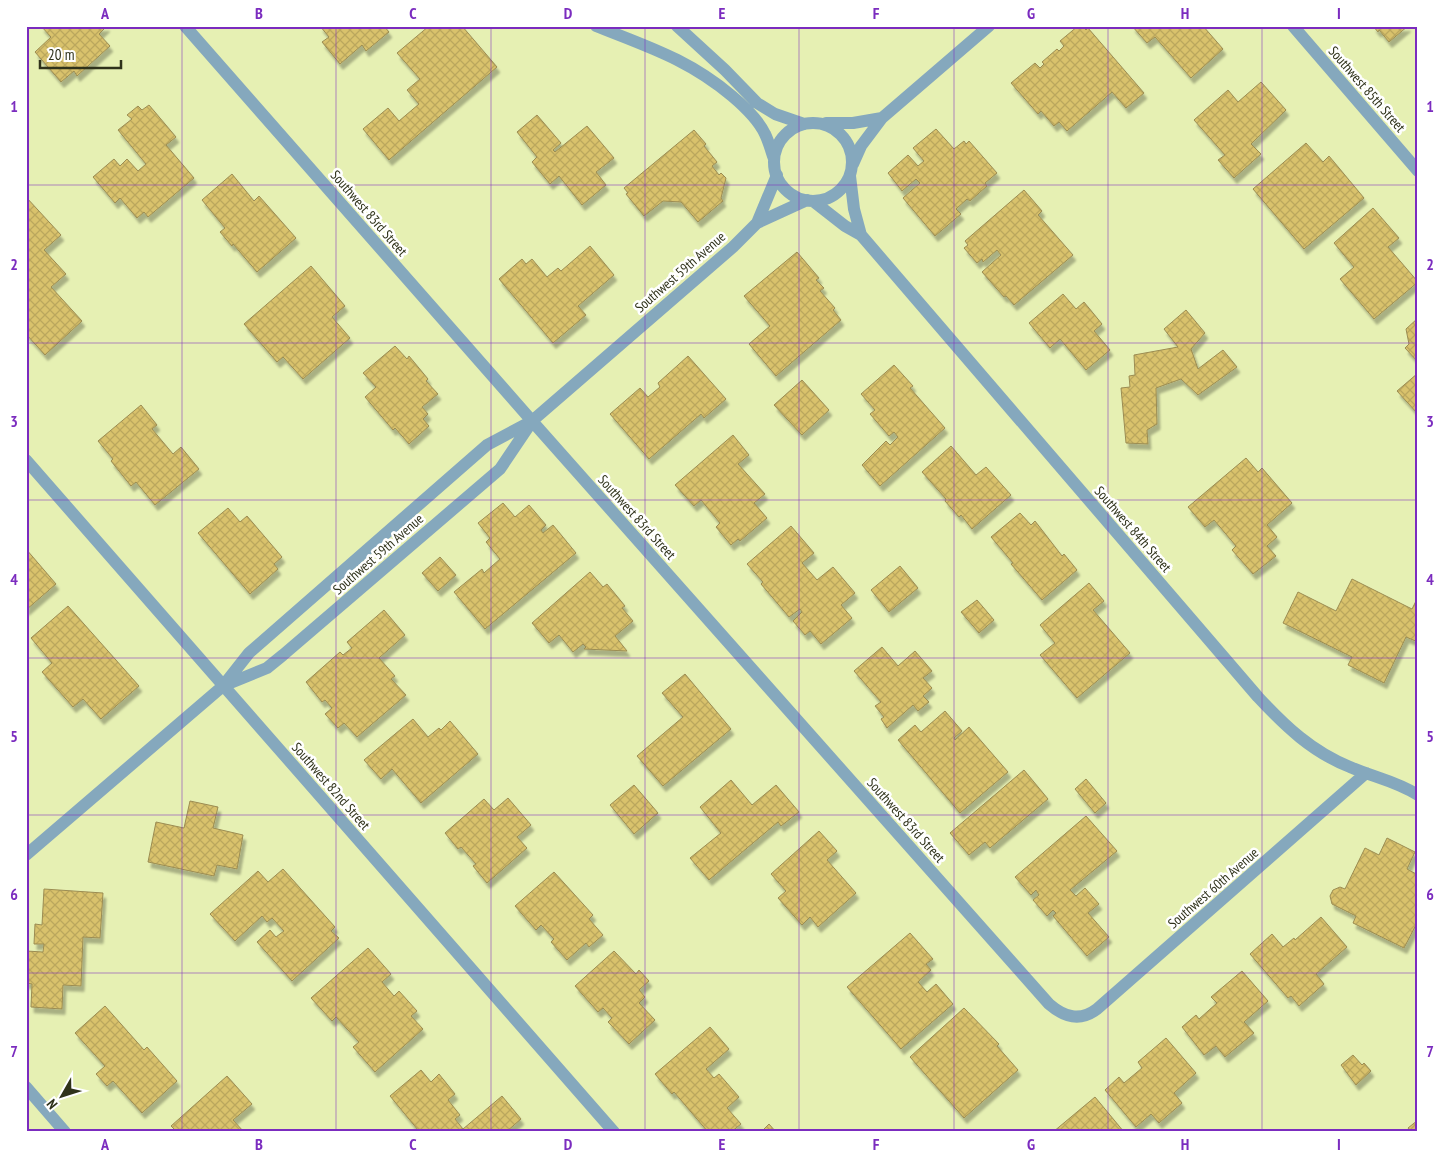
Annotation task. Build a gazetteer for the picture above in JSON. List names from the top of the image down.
{
  "streets": {
    "street": [
      "Southwest 85th Street",
      "Southwest 83rd Street",
      "Southwest 59th Avenue",
      "Southwest 84th Street",
      "Southwest 82nd Street",
      "Southwest 60th Avenue"
    ]
  },
  "crossings": [
    ["Southwest 83rd Street", "Southwest 59th Avenue"],
    ["Southwest 83rd Street", "Southwest 60th Avenue"],
    ["Southwest 59th Avenue", "Southwest 84th Street"],
    ["Southwest 59th Avenue", "Southwest 82nd Street"],
    ["Southwest 84th Street", "Southwest 60th Avenue"]
  ],
  "scale_bar": "20 m",
  "north": "bottom left",
  "grid": {
    "columns": [
      "A",
      "B",
      "C",
      "D",
      "E",
      "F",
      "G",
      "H",
      "I"
    ],
    "rows": [
      "1",
      "2",
      "3",
      "4",
      "5",
      "6",
      "7"
    ]
  }
}
